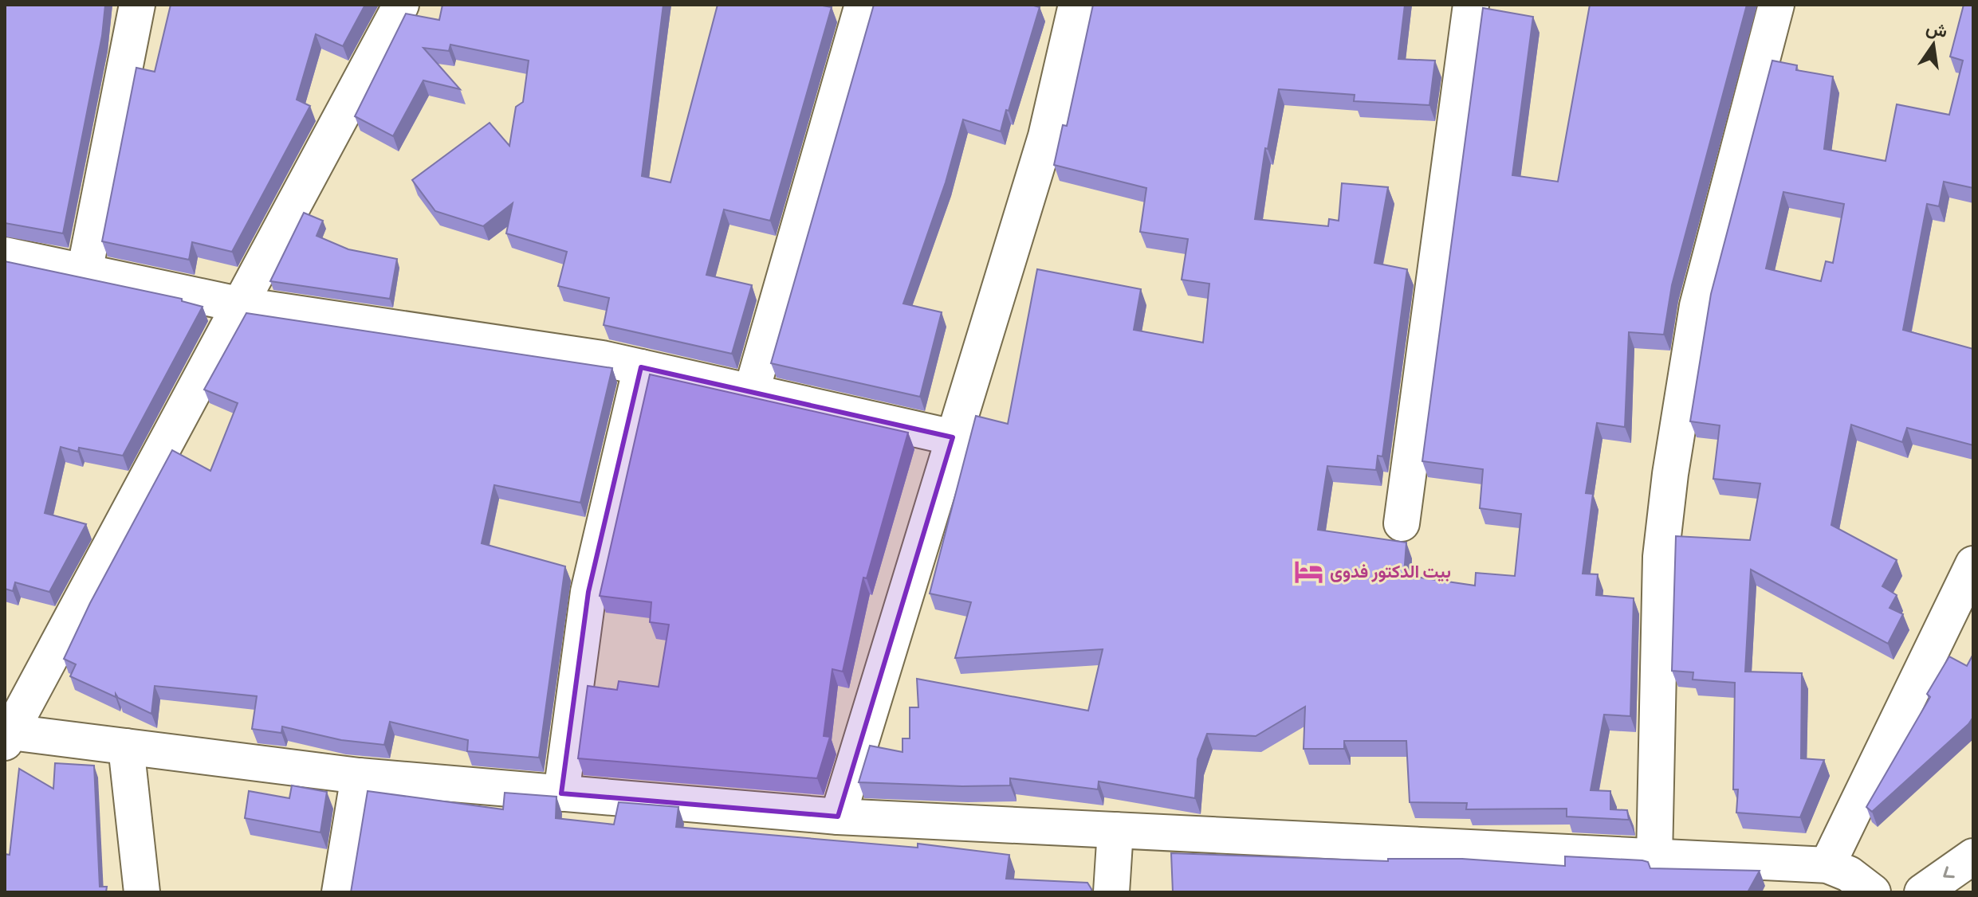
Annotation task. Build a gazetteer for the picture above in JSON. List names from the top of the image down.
{
  "places": {
    "hotel": ["بيت الدكتور فدوى"]
  },
  "north": "top"
}
